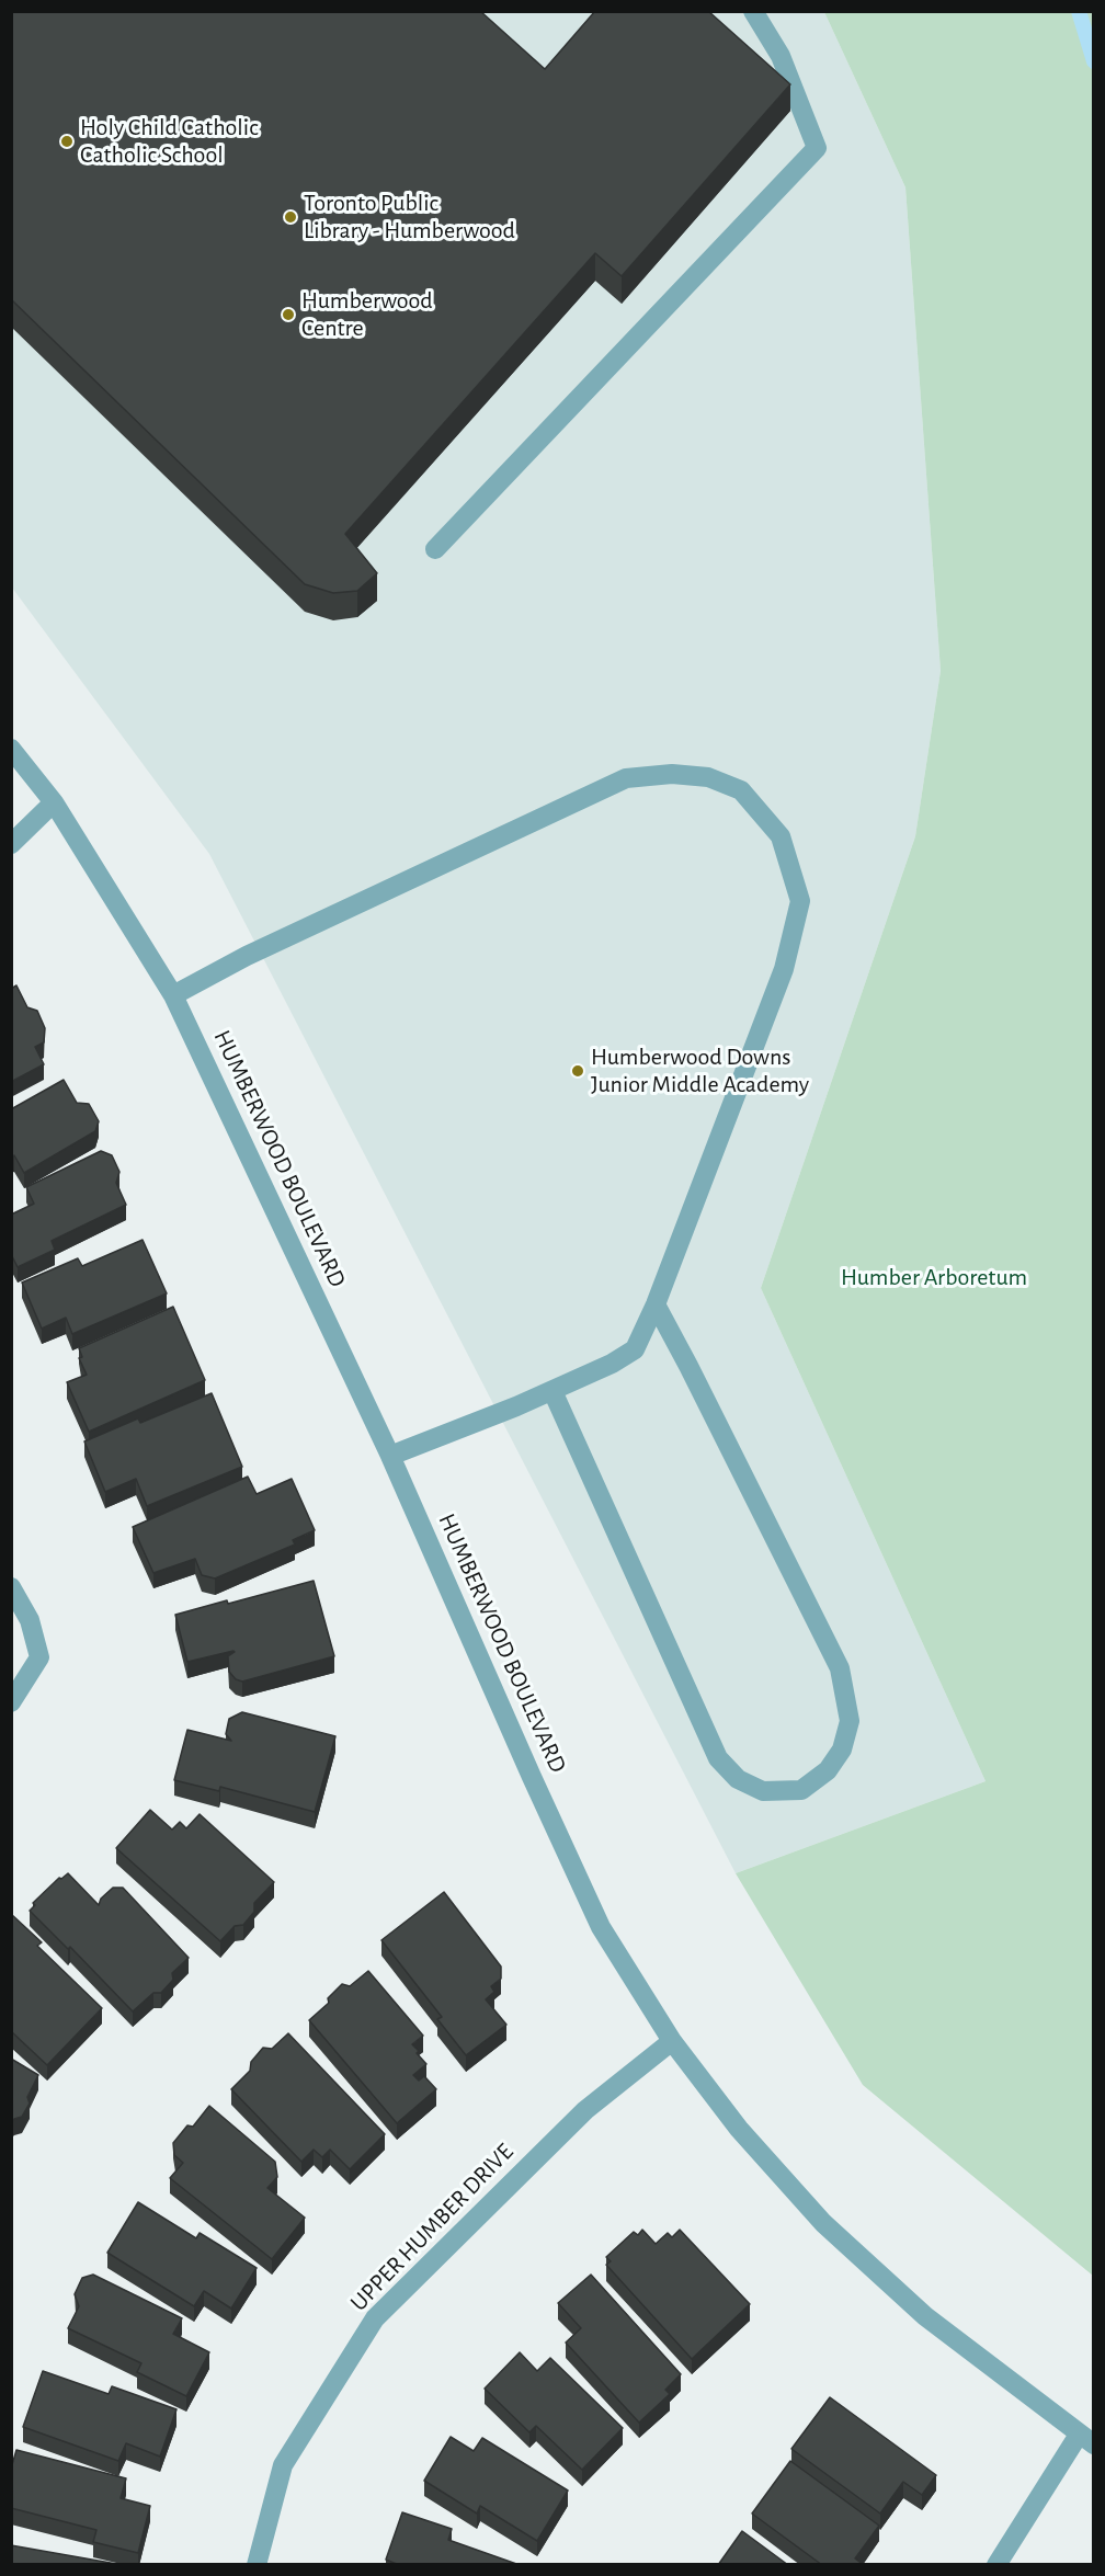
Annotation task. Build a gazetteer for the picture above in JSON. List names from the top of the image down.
{
  "streets": {
    "street": ["HUMBERWOOD BOULEVARD", "UPPER HUMBER DRIVE"]
  },
  "crossings": [
    ["HUMBERWOOD BOULEVARD", "UPPER HUMBER DRIVE"]
  ],
  "parks": ["Humber Arboretum"],
  "places": [
    "Holy Child Catholic Catholic School",
    "Toronto Public Library - Humberwood",
    "Humberwood Centre",
    "Humberwood Downs Junior Middle Academy"
  ]
}
